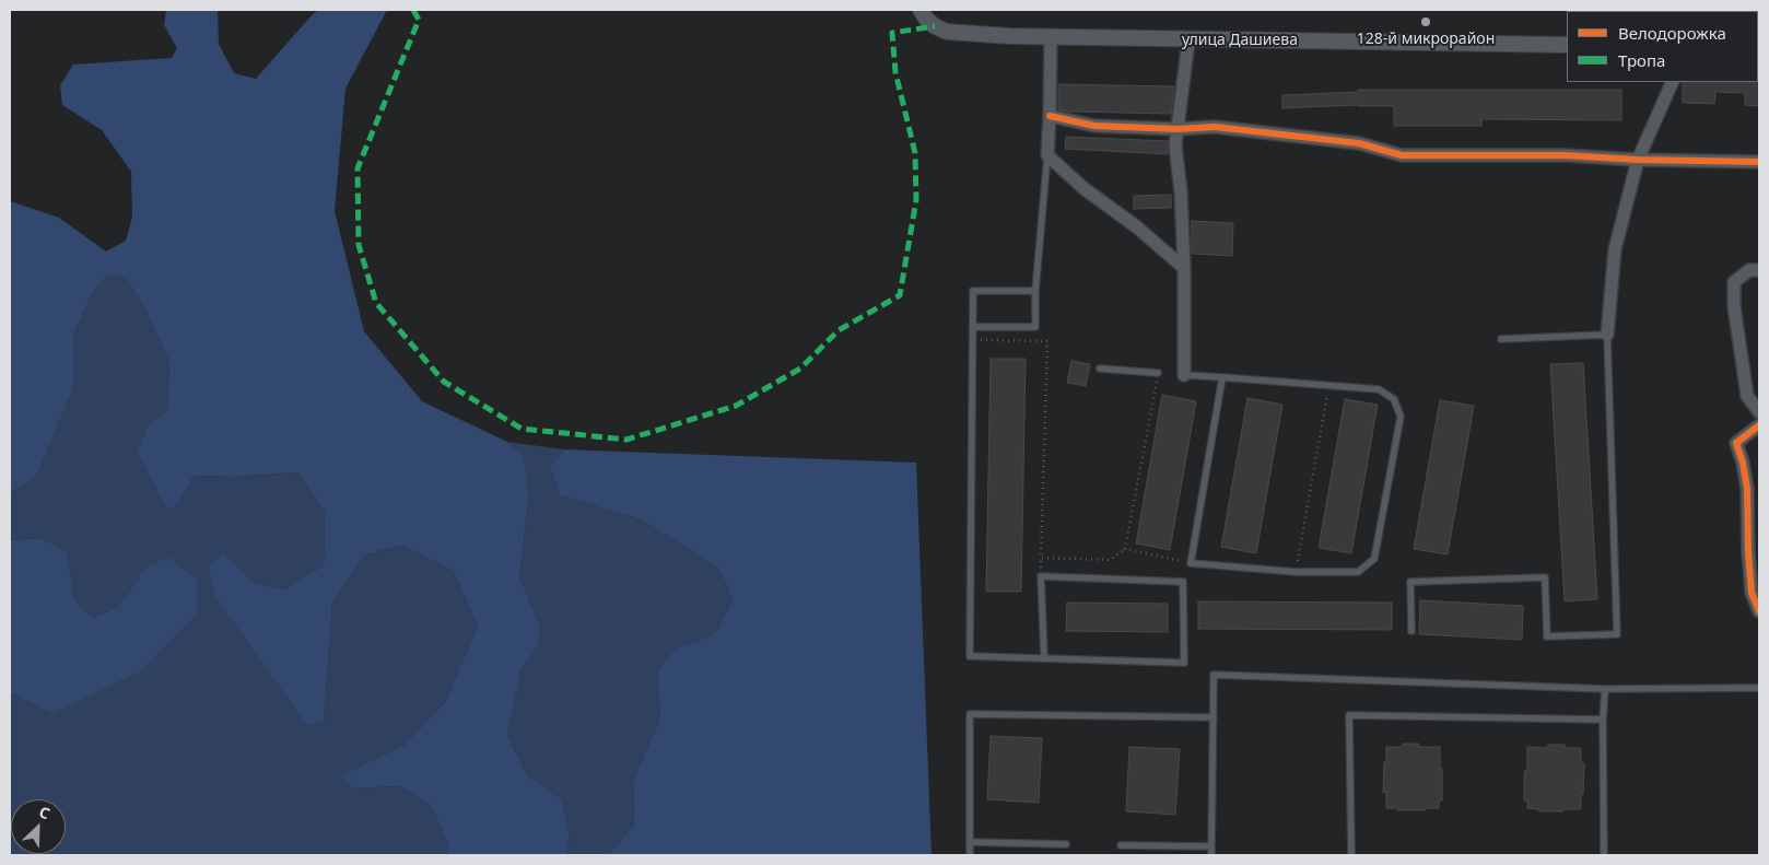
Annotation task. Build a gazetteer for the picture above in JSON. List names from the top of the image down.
{
  "streets": {
    "street": ["улица Дашиева"]
  },
  "places": ["128-й микрорайон"],
  "legend": ["Велодорожка", "Тропа"],
  "north": "top right"
}
